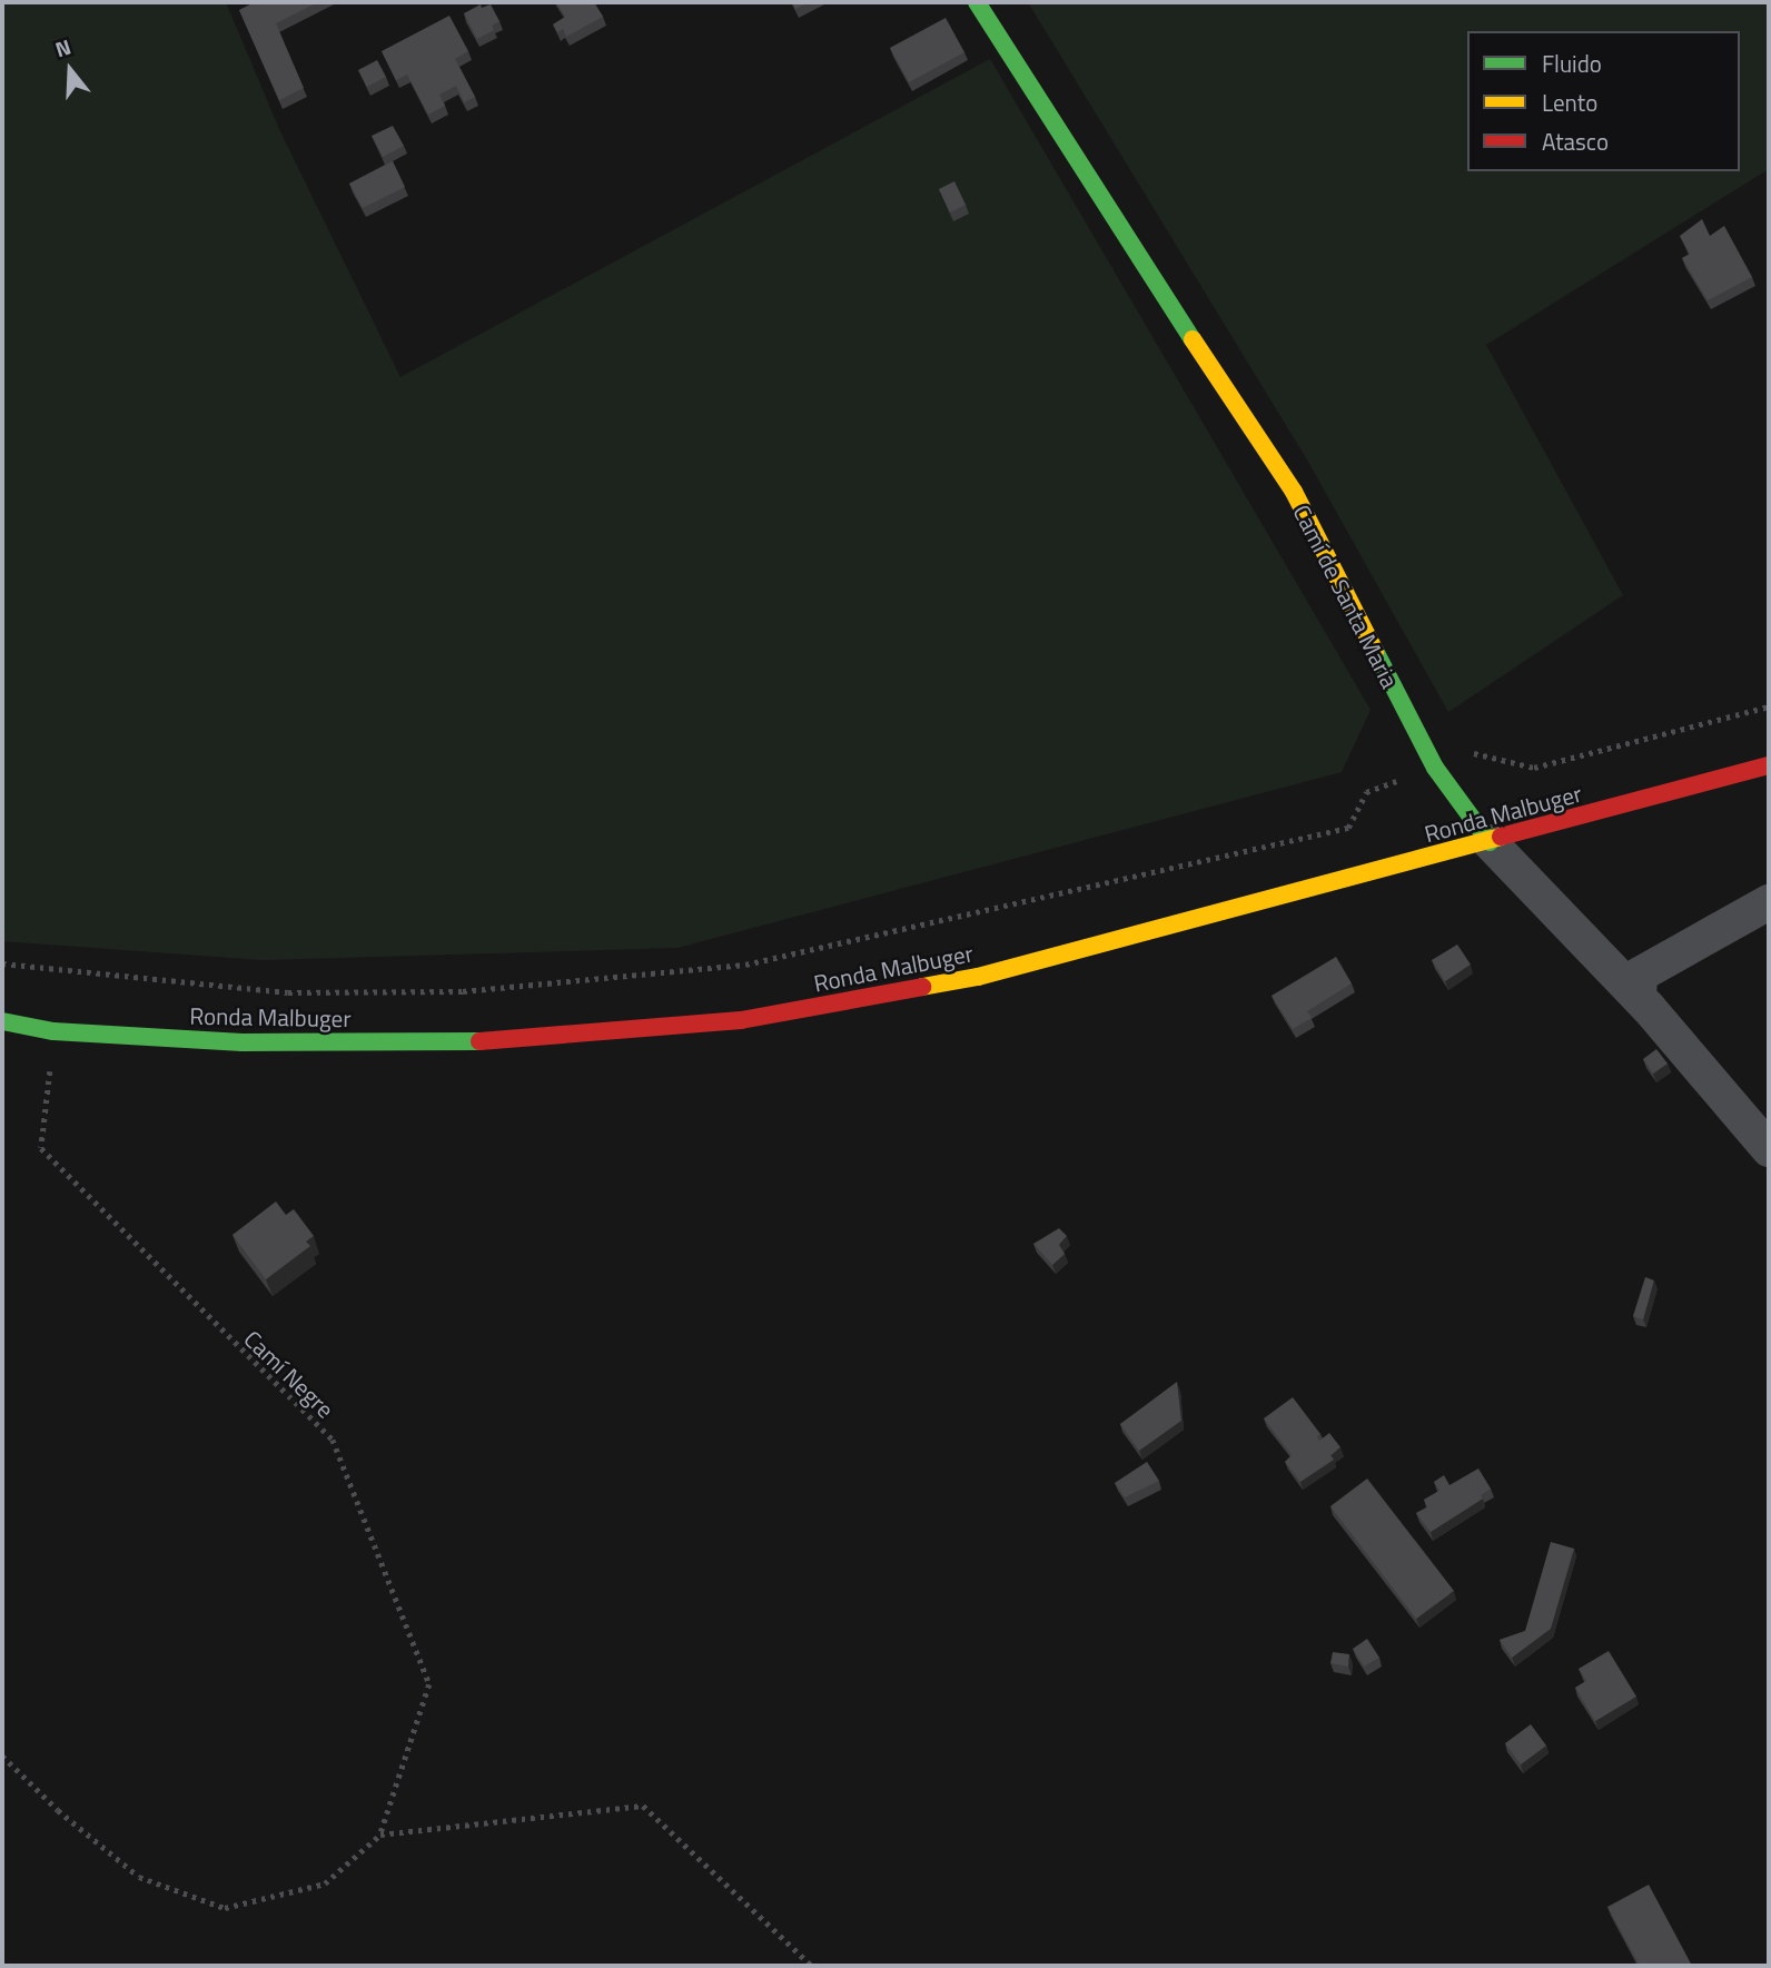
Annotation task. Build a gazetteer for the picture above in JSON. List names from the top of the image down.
{
  "streets": {
    "street": ["Camí de Santa Maria", "Ronda Malbuger"],
    "path": ["Camí Negre"]
  },
  "crossings": [
    ["Camí de Santa Maria", "Ronda Malbuger"],
    ["Ronda Malbuger", "Camí Negre"]
  ],
  "legend": ["Fluido", "Lento", "Atasco"],
  "north": "top"
}
